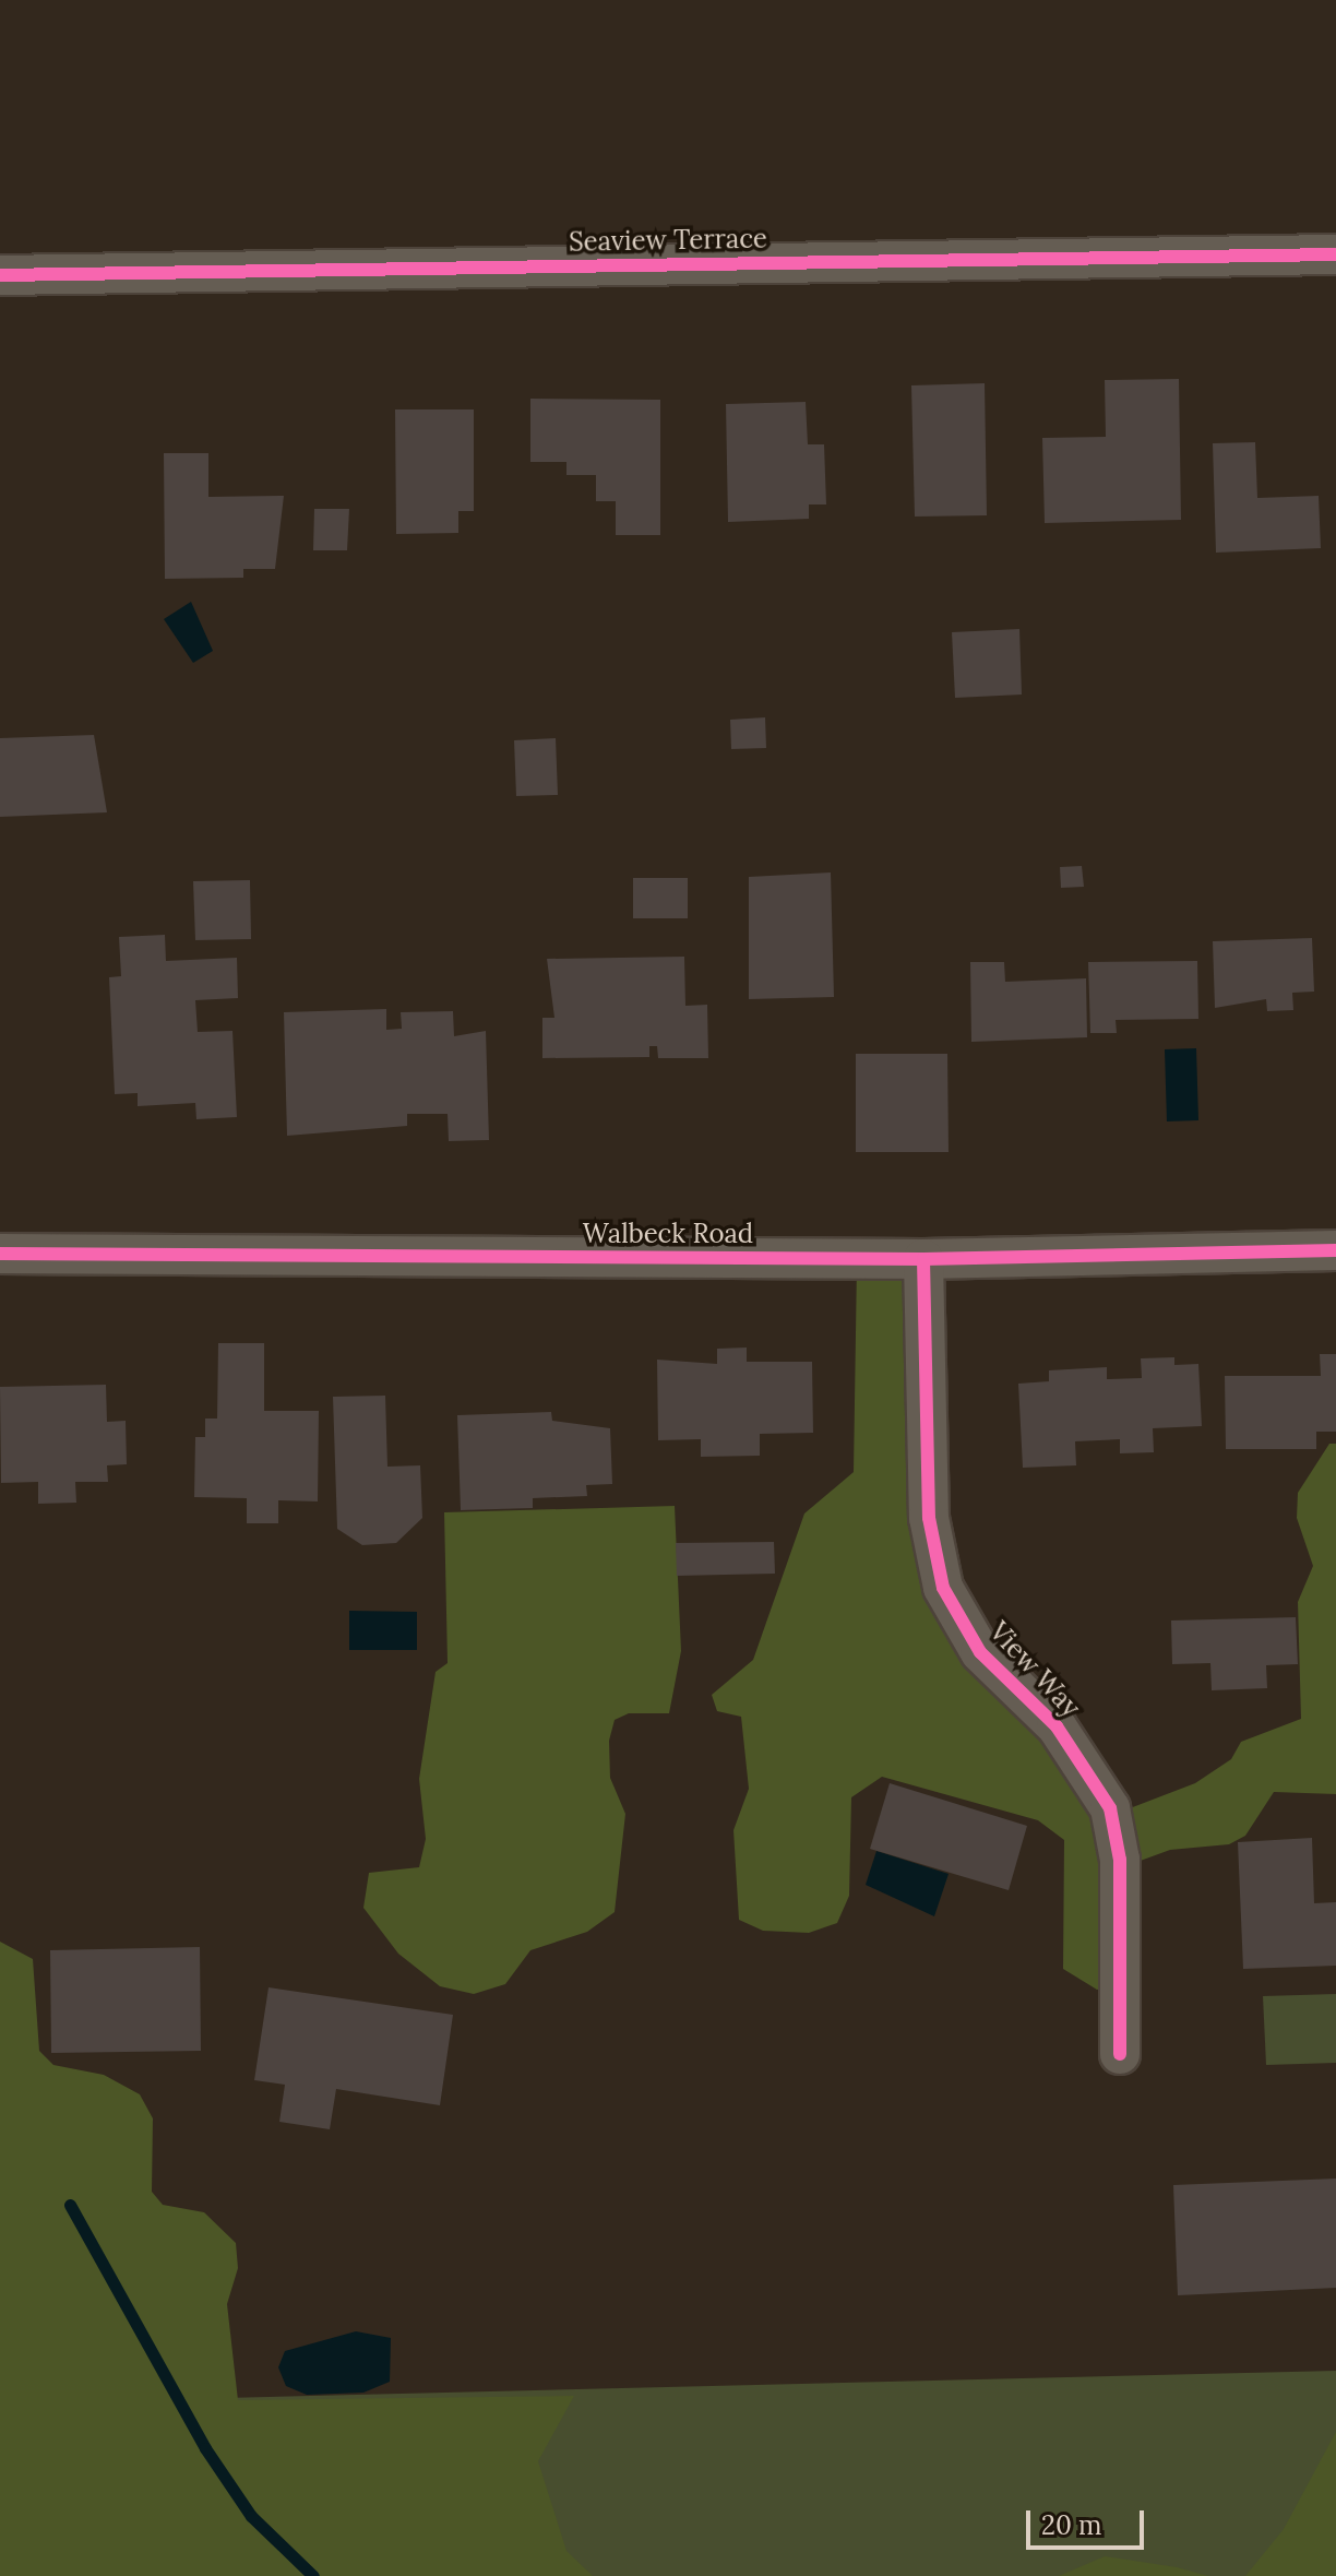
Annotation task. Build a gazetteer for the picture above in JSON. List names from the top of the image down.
{
  "streets": {
    "street": ["Seaview Terrace", "Walbeck Road", "View Way"]
  },
  "crossings": [
    ["Walbeck Road", "View Way"]
  ],
  "scale_bar": "20 m"
}
